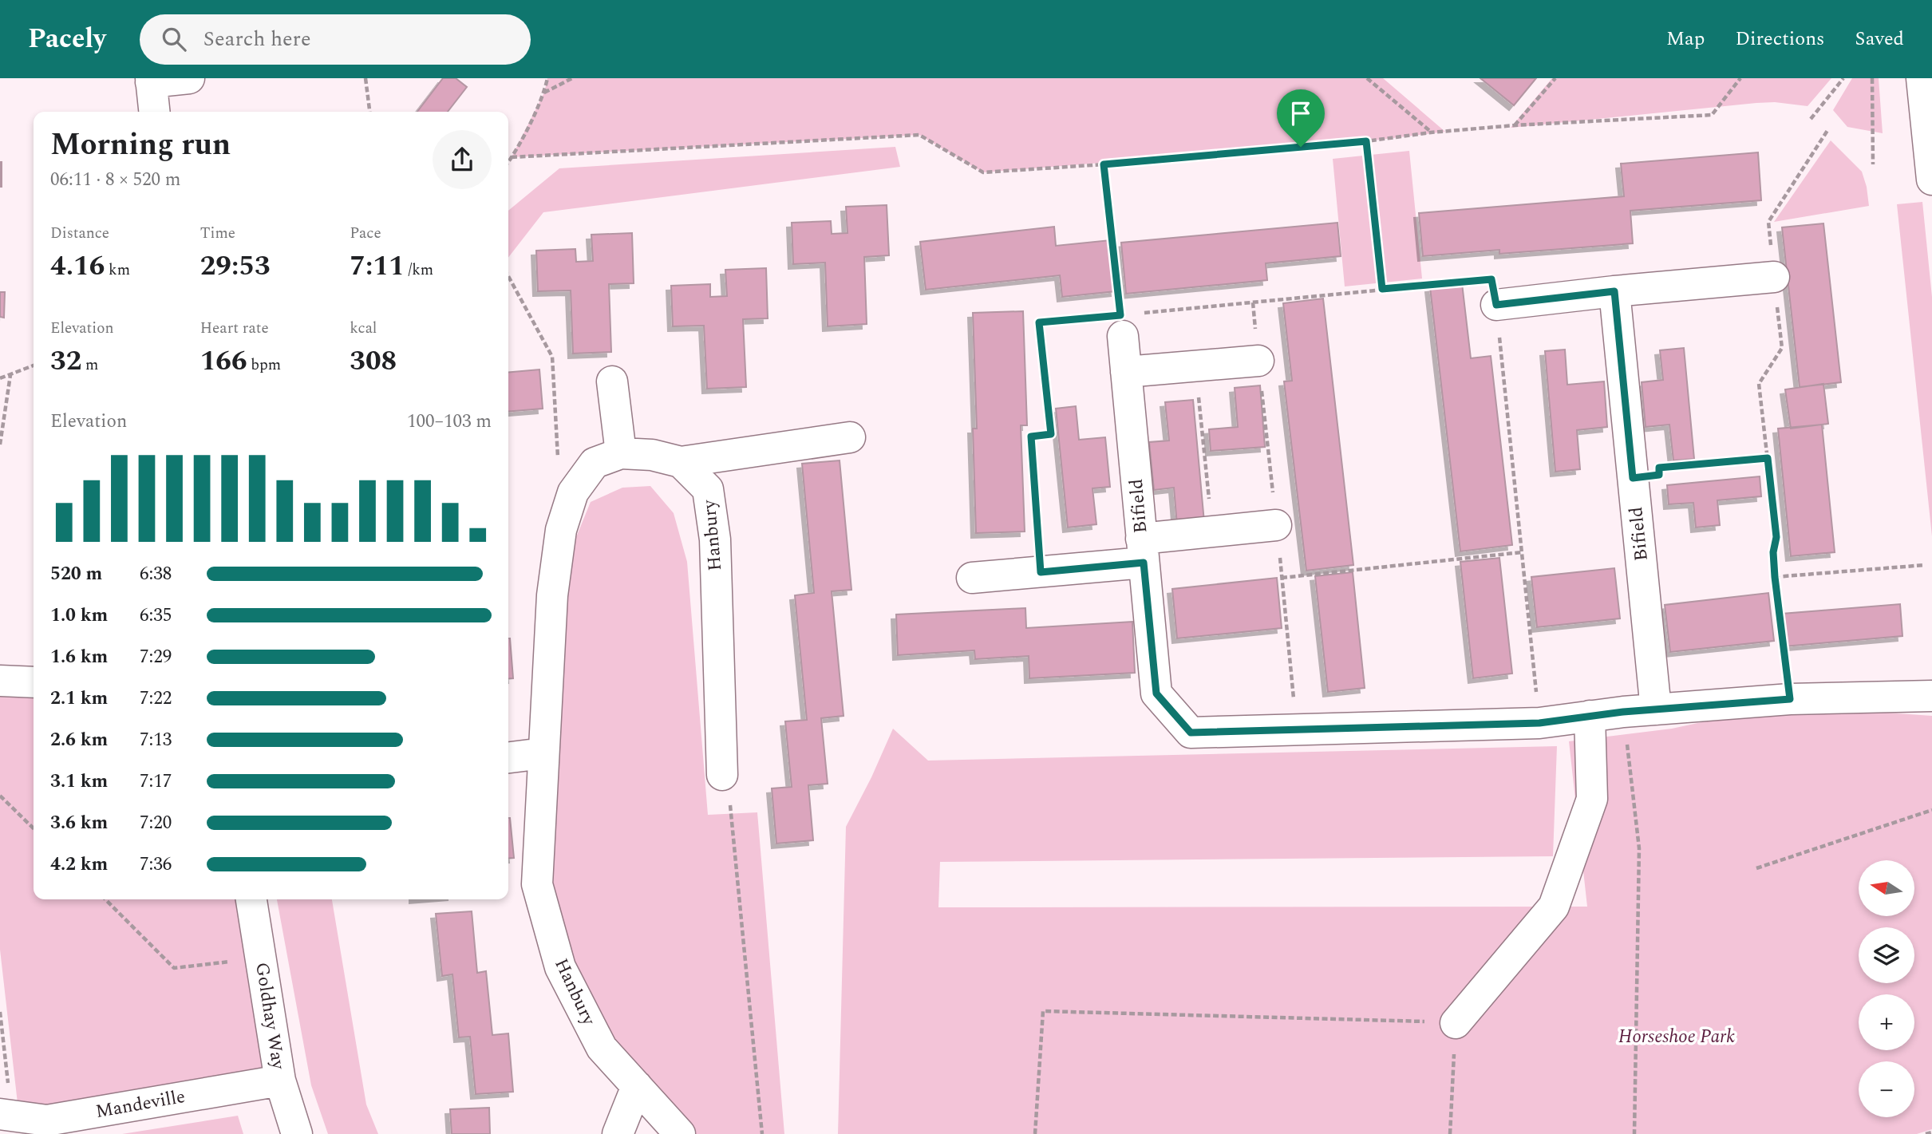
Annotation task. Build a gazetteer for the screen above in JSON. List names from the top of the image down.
{
  "streets": {
    "street": [
      "Bifield",
      "Hanbury",
      "Goldhay Way",
      "Mandeville"
    ]
  },
  "crossings": [
    ["Goldhay Way", "Mandeville"]
  ],
  "parks": ["Horseshoe Park"],
  "north": "left",
  "page": {
    "header": "Pacely",
    "search": "Search here",
    "nav": ["Map", "Directions", "Saved"],
    "heading": ["Morning run", "06:11 · 8 × 520 m"],
    "stats": [
      ["Distance", "4.16 km"],
      ["Time", "29:53"],
      ["Pace", "7:11 /km"],
      ["Elevation", "32 m"],
      ["Heart rate", "166 bpm"],
      ["kcal", "308"]
    ],
    "chart": ["Elevation", "100–103 m"],
    "list": [
      {
        "name": "520 m",
        "note": "6:38"
      },
      {
        "name": "1.0 km",
        "note": "6:35"
      },
      {
        "name": "1.6 km",
        "note": "7:29"
      },
      {
        "name": "2.1 km",
        "note": "7:22"
      },
      {
        "name": "2.6 km",
        "note": "7:13"
      },
      {
        "name": "3.1 km",
        "note": "7:17"
      },
      {
        "name": "3.6 km",
        "note": "7:20"
      },
      {
        "name": "4.2 km",
        "note": "7:36"
      }
    ],
    "map_buttons": ["+", "−"]
  }
}
